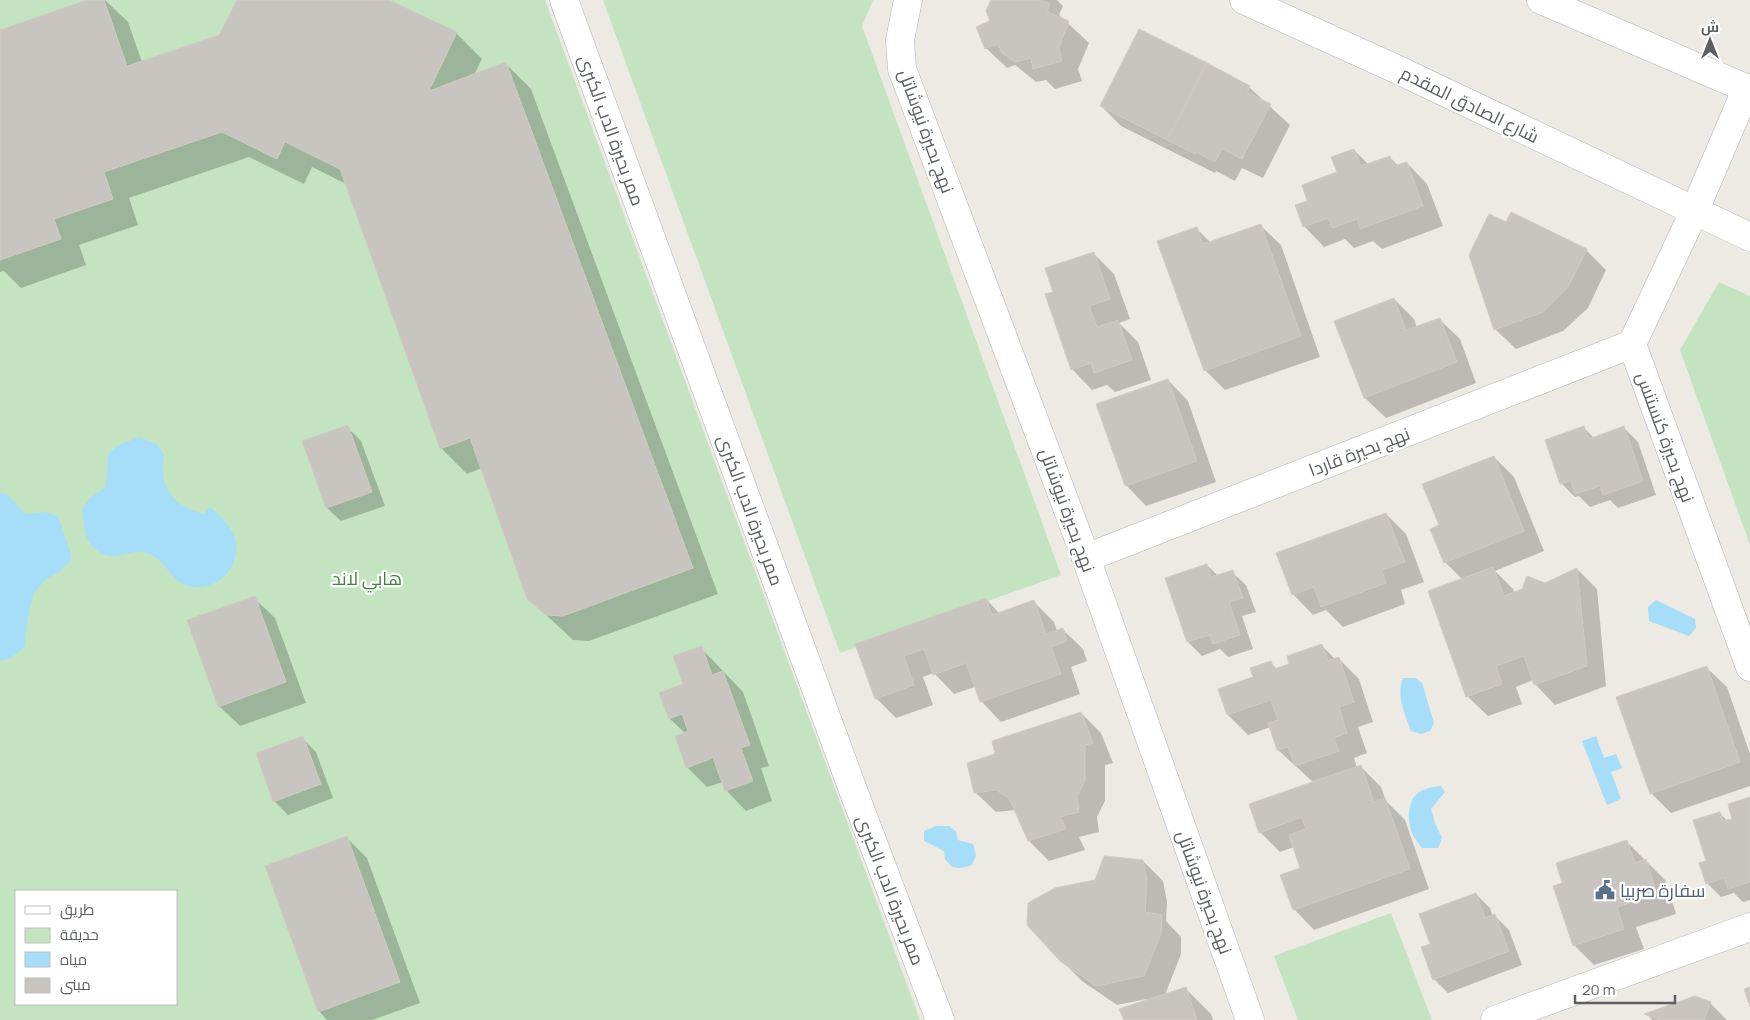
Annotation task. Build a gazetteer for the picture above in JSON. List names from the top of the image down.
{
  "streets": {
    "street": [
      "شارع الصادق المقدم",
      "ممر بحيرة الدب الكبرى",
      "نهج بحيرة نيوشاتل",
      "نهج بحيرة كنستنس",
      "نهج بحيرة قاردا"
    ]
  },
  "crossings": [
    ["نهج بحيرة نيوشاتل", "نهج بحيرة قاردا"],
    ["نهج بحيرة كنستنس", "نهج بحيرة قاردا"]
  ],
  "parks": ["هابي لاند"],
  "places": {
    "public building": ["سفارة صربيا"]
  },
  "legend": [
    "طريق",
    "حديقة",
    "مياه",
    "مبنى"
  ],
  "scale_bar": "20 m",
  "north": "top"
}
